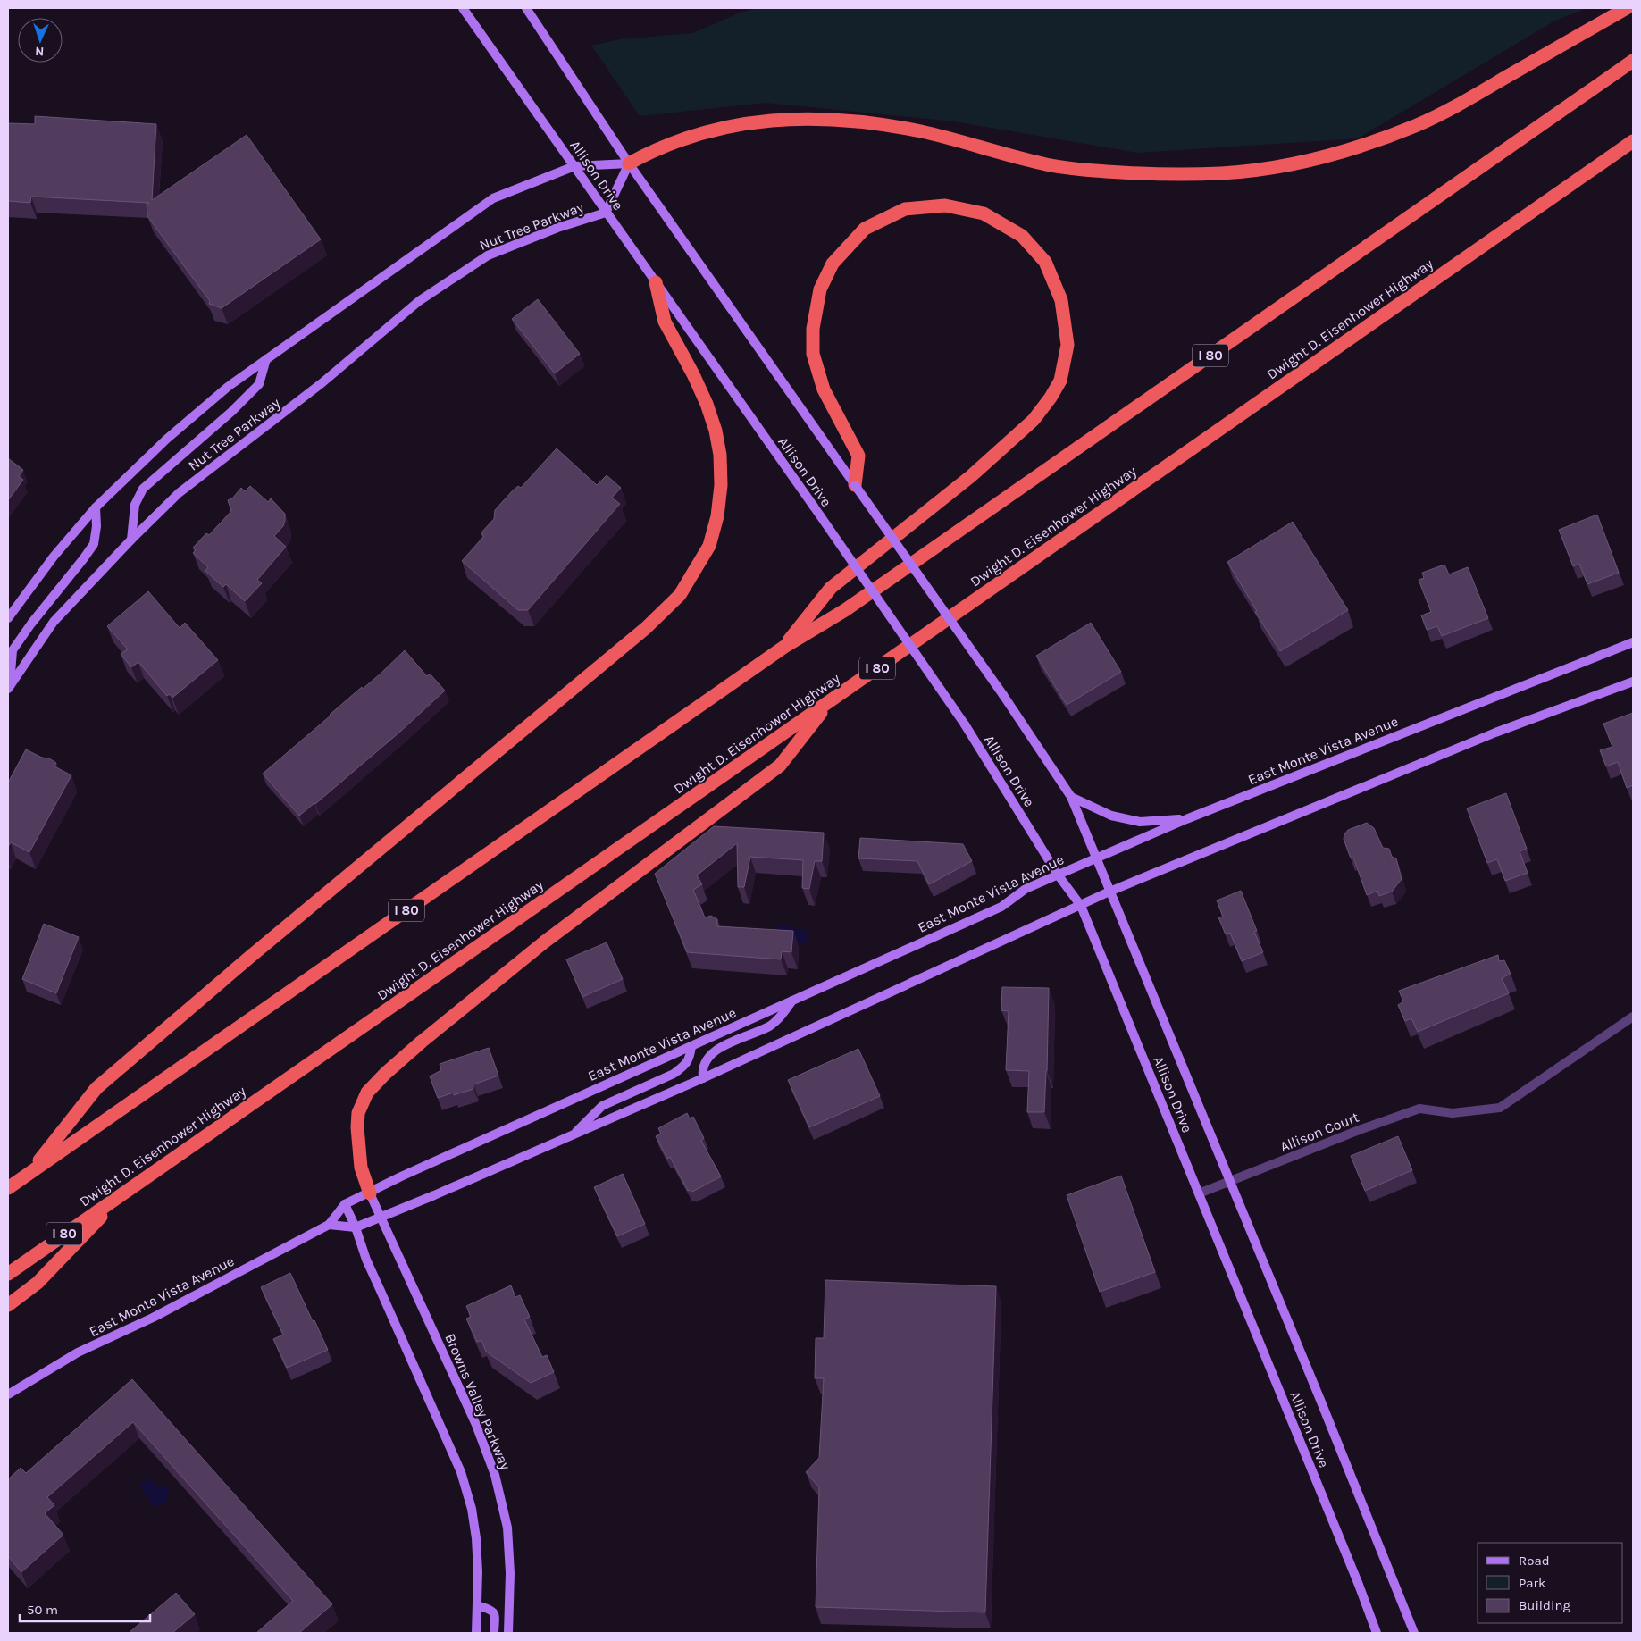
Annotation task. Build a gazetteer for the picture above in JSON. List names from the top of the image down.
{
  "streets": {
    "highway": ["Dwight D. Eisenhower Highway", "I 80"],
    "main road": [
      "Allison Drive",
      "Nut Tree Parkway",
      "East Monte Vista Avenue",
      "Browns Valley Parkway"
    ],
    "street": ["Allison Court"]
  },
  "crossings": [
    ["Allison Drive", "Nut Tree Parkway"],
    ["Allison Drive", "East Monte Vista Avenue"],
    ["Allison Drive", "Allison Court"],
    ["East Monte Vista Avenue", "Browns Valley Parkway"]
  ],
  "legend": ["Road", "Park", "Building"],
  "scale_bar": "50 m",
  "north": "bottom"
}
